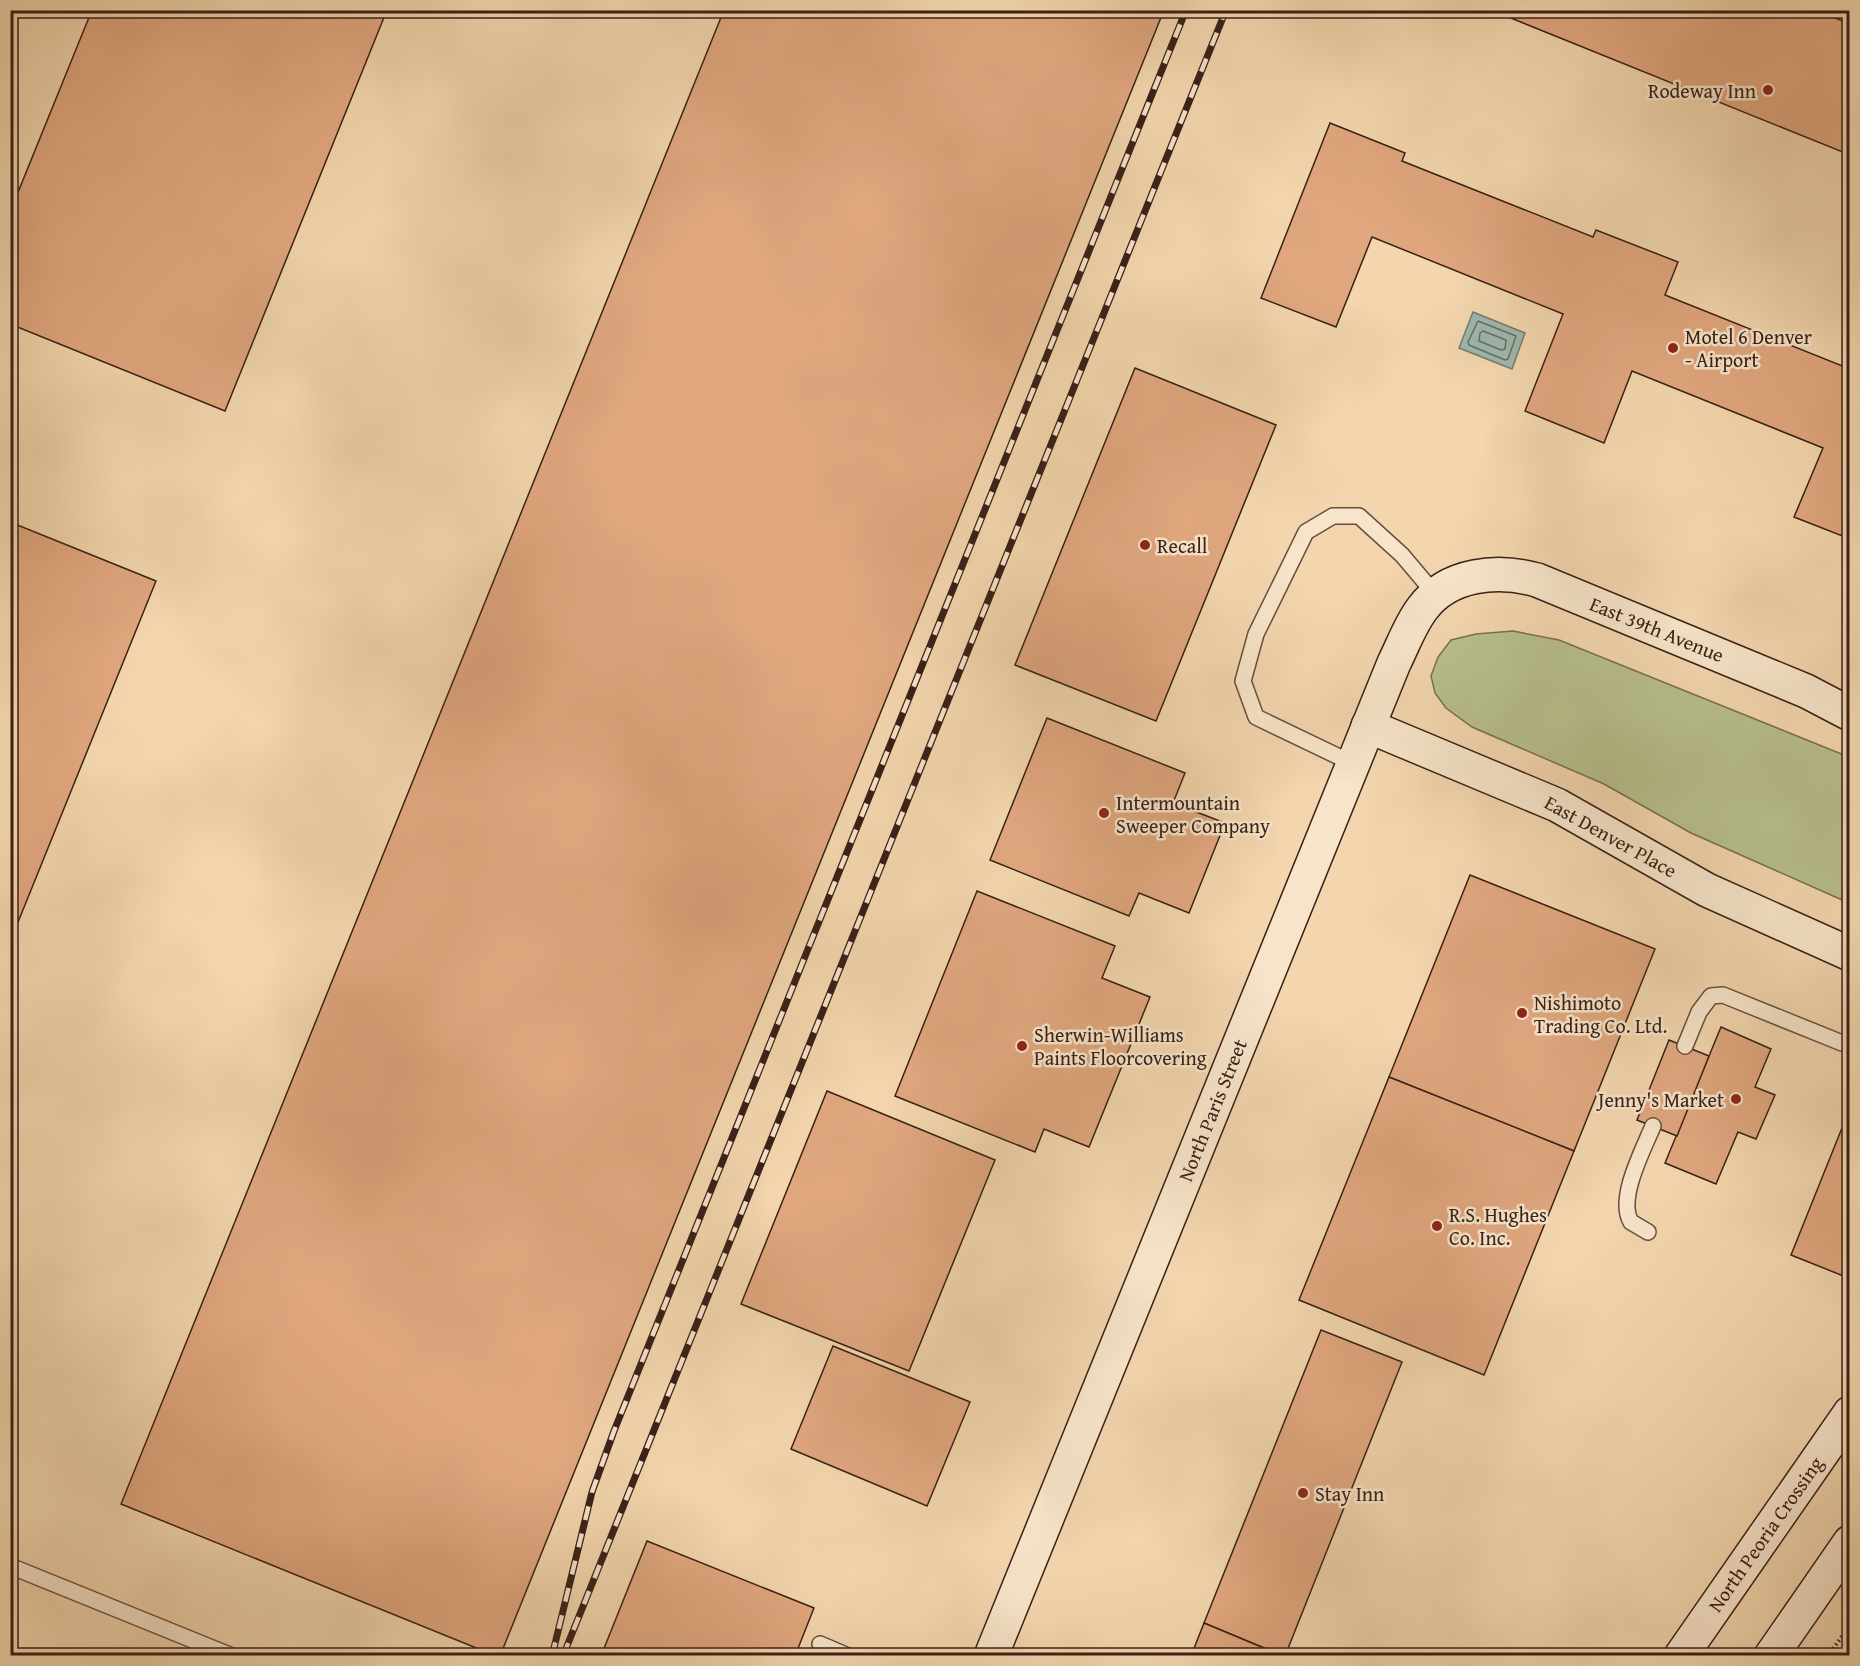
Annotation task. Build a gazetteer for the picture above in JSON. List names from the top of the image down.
{
  "streets": {
    "street": [
      "East 39th Avenue",
      "East Denver Place",
      "North Paris Street",
      "North Peoria Crossing"
    ]
  },
  "crossings": [
    ["East 39th Avenue", "North Paris Street"],
    ["East Denver Place", "North Paris Street"]
  ],
  "places": [
    "Rodeway Inn",
    "Motel 6 Denver - Airport",
    "Recall",
    "Intermountain Sweeper Company",
    "Nishimoto Trading Co. Ltd.",
    "Sherwin-Williams Paints Floorcovering",
    "Jenny's Market",
    "R.S. Hughes Co. Inc.",
    "Stay Inn"
  ]
}
